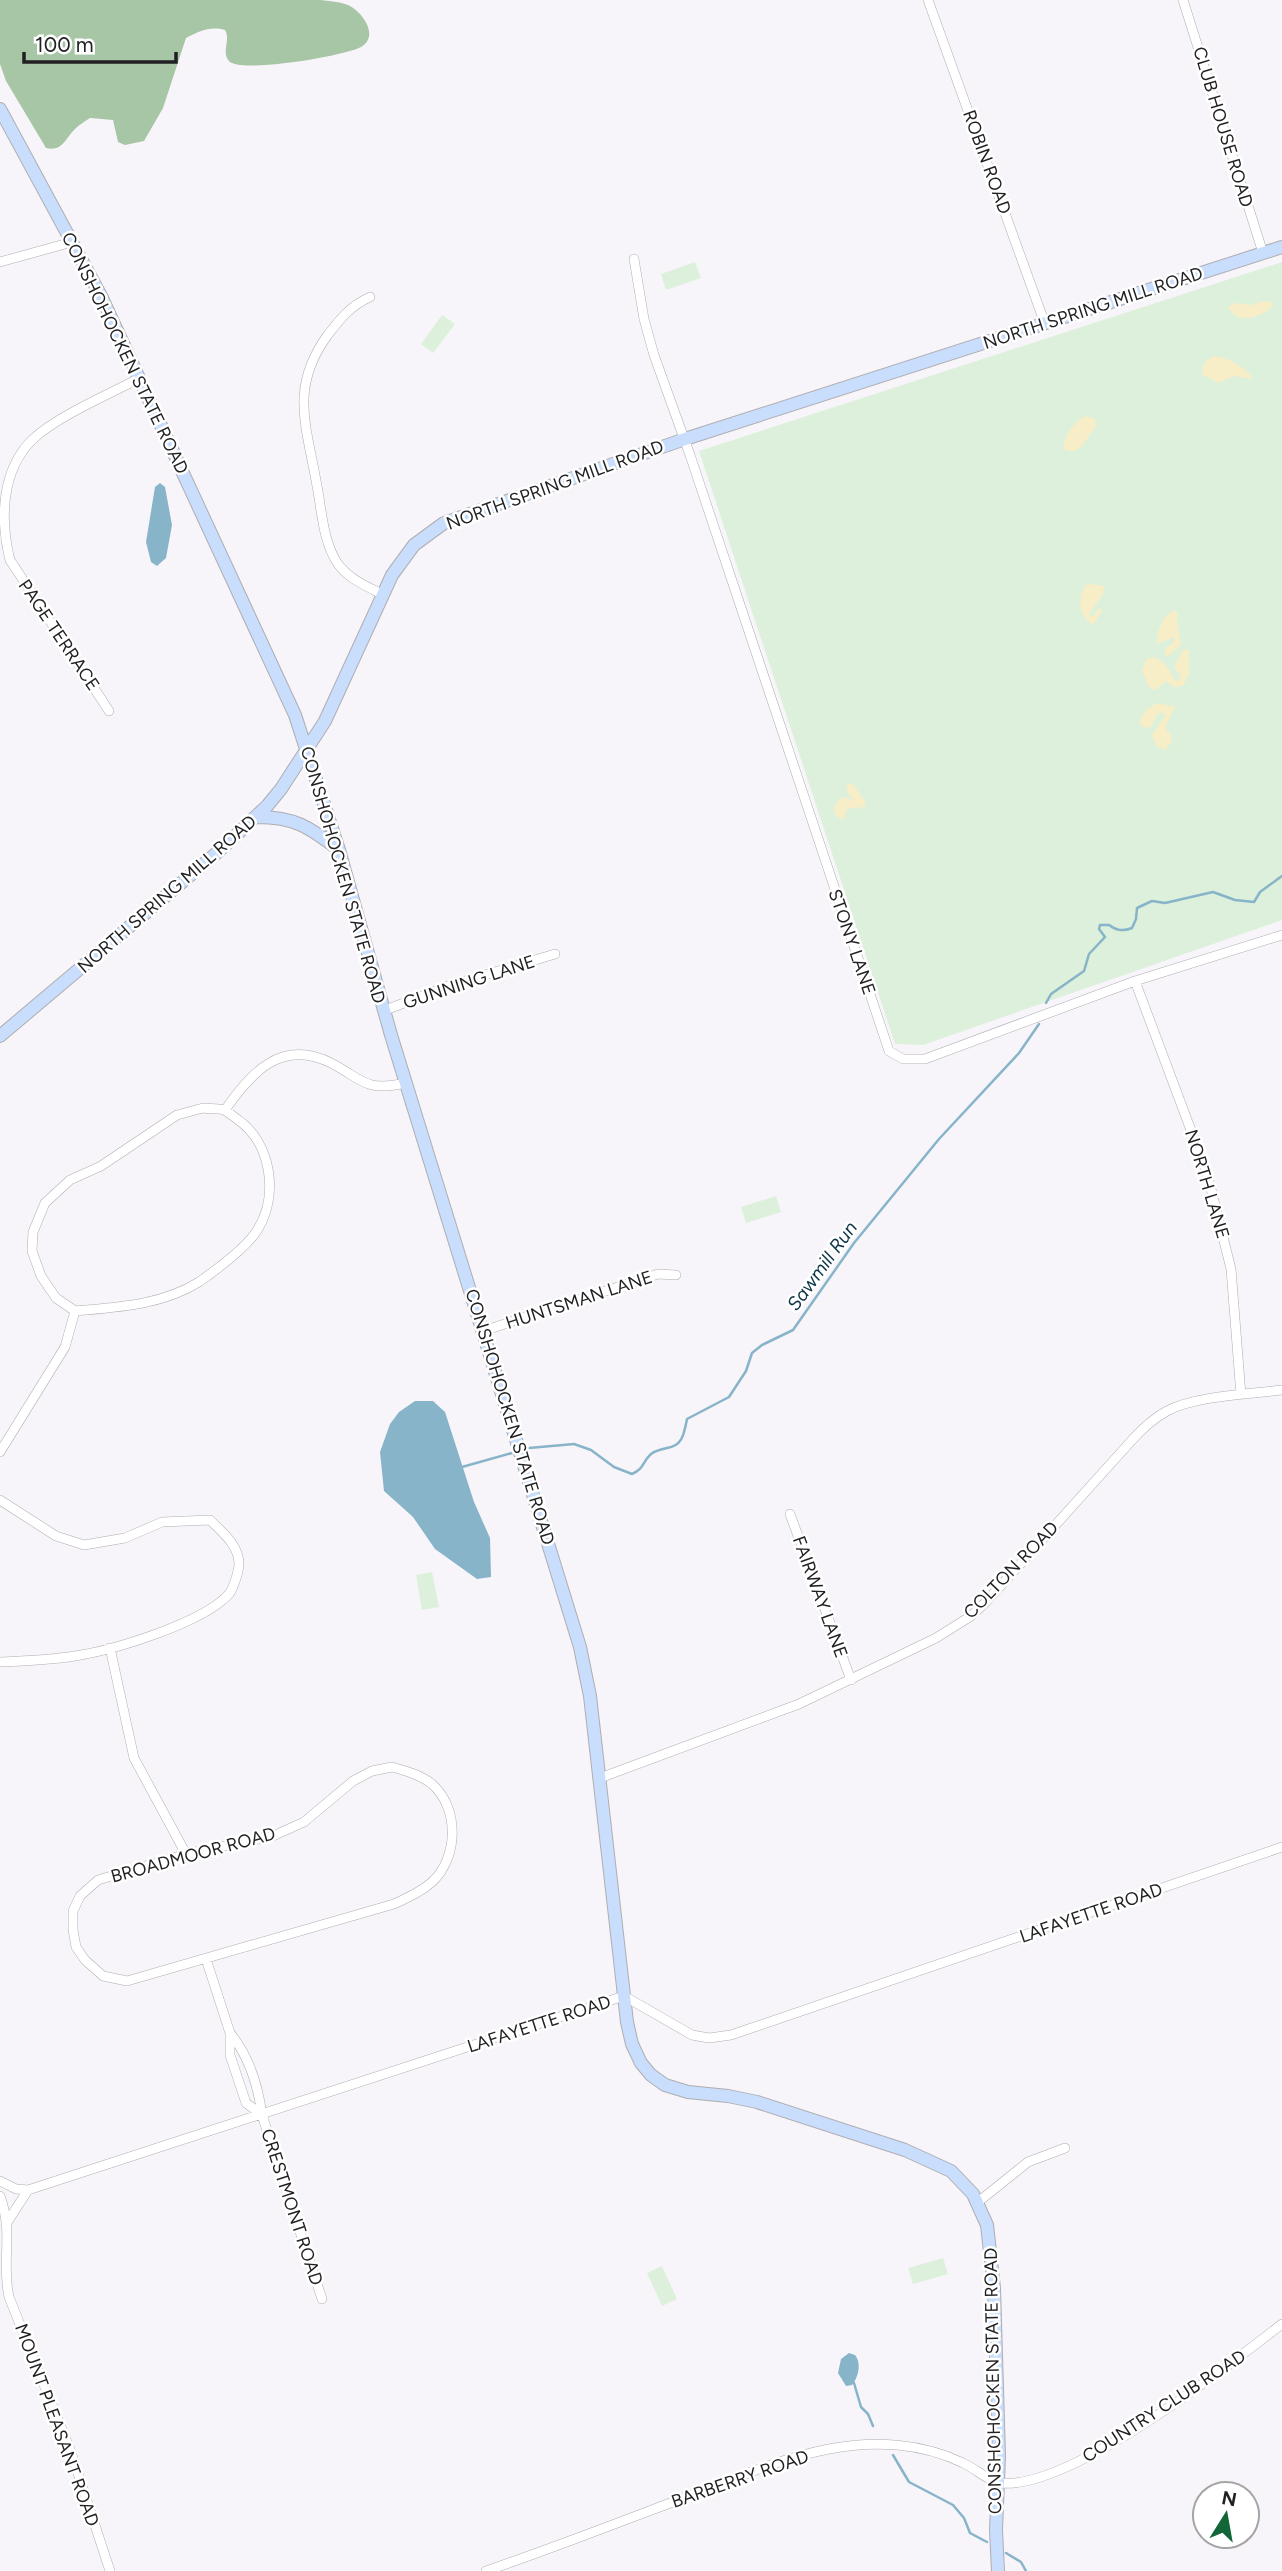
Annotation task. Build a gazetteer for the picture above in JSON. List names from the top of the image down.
{
  "streets": {
    "main road": ["NORTH SPRING MILL ROAD", "CONSHOHOCKEN STATE ROAD"],
    "street": [
      "CLUB HOUSE ROAD",
      "ROBIN ROAD",
      "PAGE TERRACE",
      "STONY LANE",
      "GUNNING LANE",
      "NORTH LANE",
      "HUNTSMAN LANE",
      "COLTON ROAD",
      "FAIRWAY LANE",
      "BROADMOOR ROAD",
      "LAFAYETTE ROAD",
      "CRESTMONT ROAD",
      "COUNTRY CLUB ROAD",
      "MOUNT PLEASANT ROAD",
      "BARBERRY ROAD"
    ]
  },
  "crossings": [
    ["CLUB HOUSE ROAD", "NORTH SPRING MILL ROAD"],
    ["ROBIN ROAD", "NORTH SPRING MILL ROAD"],
    ["NORTH SPRING MILL ROAD", "CONSHOHOCKEN STATE ROAD"],
    ["NORTH SPRING MILL ROAD", "STONY LANE"],
    ["CONSHOHOCKEN STATE ROAD", "PAGE TERRACE"],
    ["CONSHOHOCKEN STATE ROAD", "GUNNING LANE"],
    ["CONSHOHOCKEN STATE ROAD", "HUNTSMAN LANE"],
    ["CONSHOHOCKEN STATE ROAD", "COLTON ROAD"],
    ["CONSHOHOCKEN STATE ROAD", "LAFAYETTE ROAD"],
    ["CONSHOHOCKEN STATE ROAD", "COUNTRY CLUB ROAD"],
    ["CONSHOHOCKEN STATE ROAD", "BARBERRY ROAD"],
    ["STONY LANE", "NORTH LANE"],
    ["NORTH LANE", "COLTON ROAD"],
    ["COLTON ROAD", "FAIRWAY LANE"],
    ["LAFAYETTE ROAD", "CRESTMONT ROAD"],
    ["COUNTRY CLUB ROAD", "BARBERRY ROAD"]
  ],
  "water": ["Sawmill Run"],
  "scale_bar": "100 m",
  "north": "top"
}
